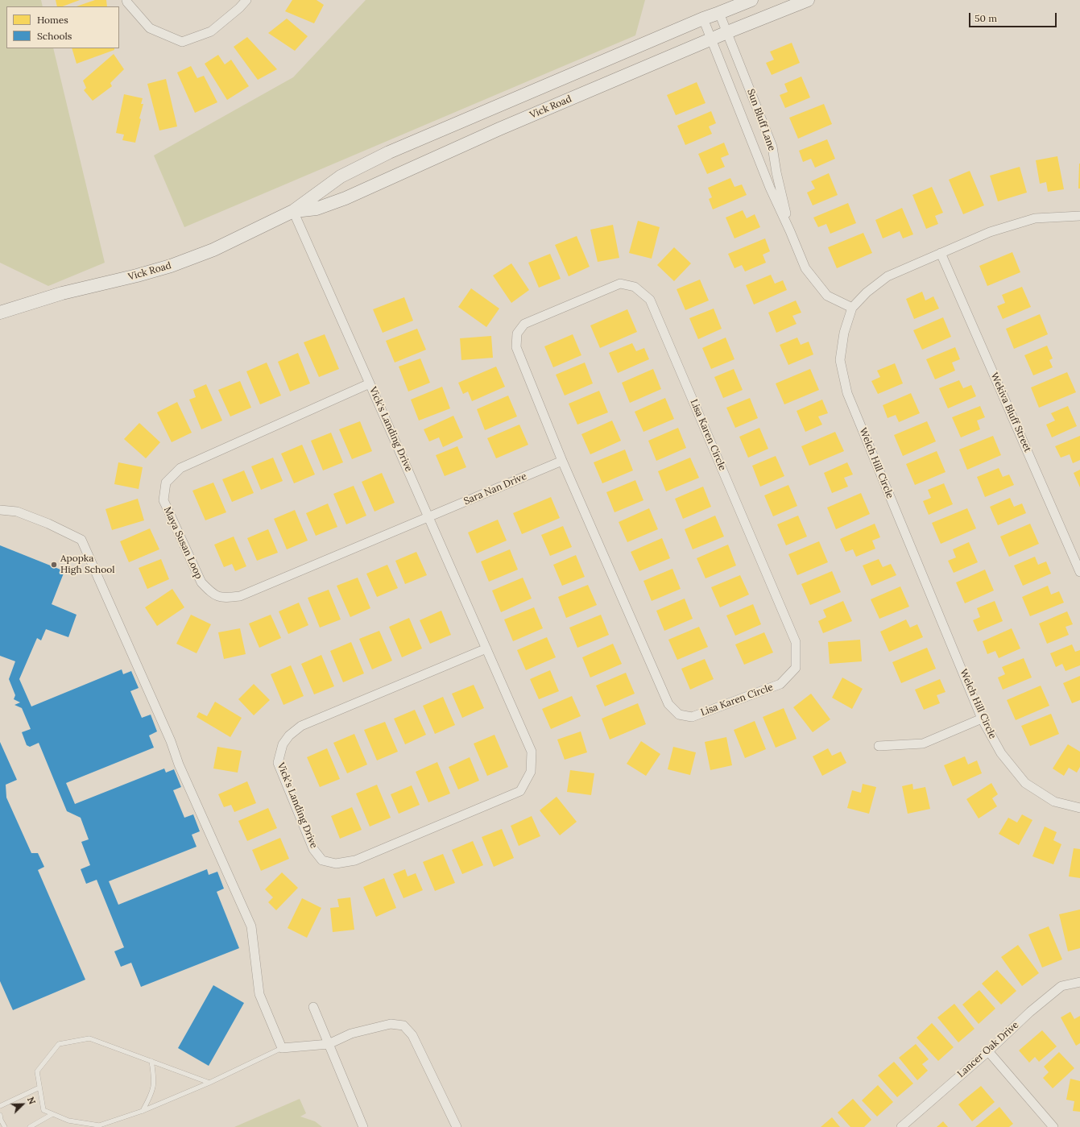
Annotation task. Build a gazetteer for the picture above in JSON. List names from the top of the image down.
{
  "streets": {
    "street": [
      "Vick Road",
      "Sun Bluff Lane",
      "Wekiva Bluff Street",
      "Vick's Landing Drive",
      "Lisa Karen Circle",
      "Welch Hill Circle",
      "Sara Nan Drive",
      "Maya Susan Loop",
      "Lancer Oak Drive"
    ]
  },
  "crossings": [
    ["Vick Road", "Sun Bluff Lane"],
    ["Vick Road", "Vick's Landing Drive"],
    ["Sun Bluff Lane", "Welch Hill Circle"],
    ["Wekiva Bluff Street", "Welch Hill Circle"],
    ["Vick's Landing Drive", "Sara Nan Drive"],
    ["Vick's Landing Drive", "Maya Susan Loop"],
    ["Lisa Karen Circle", "Sara Nan Drive"],
    ["Sara Nan Drive", "Maya Susan Loop"]
  ],
  "places": ["Apopka High School"],
  "legend": ["Homes", "Schools"],
  "scale_bar": "50 m",
  "north": "top right"
}
